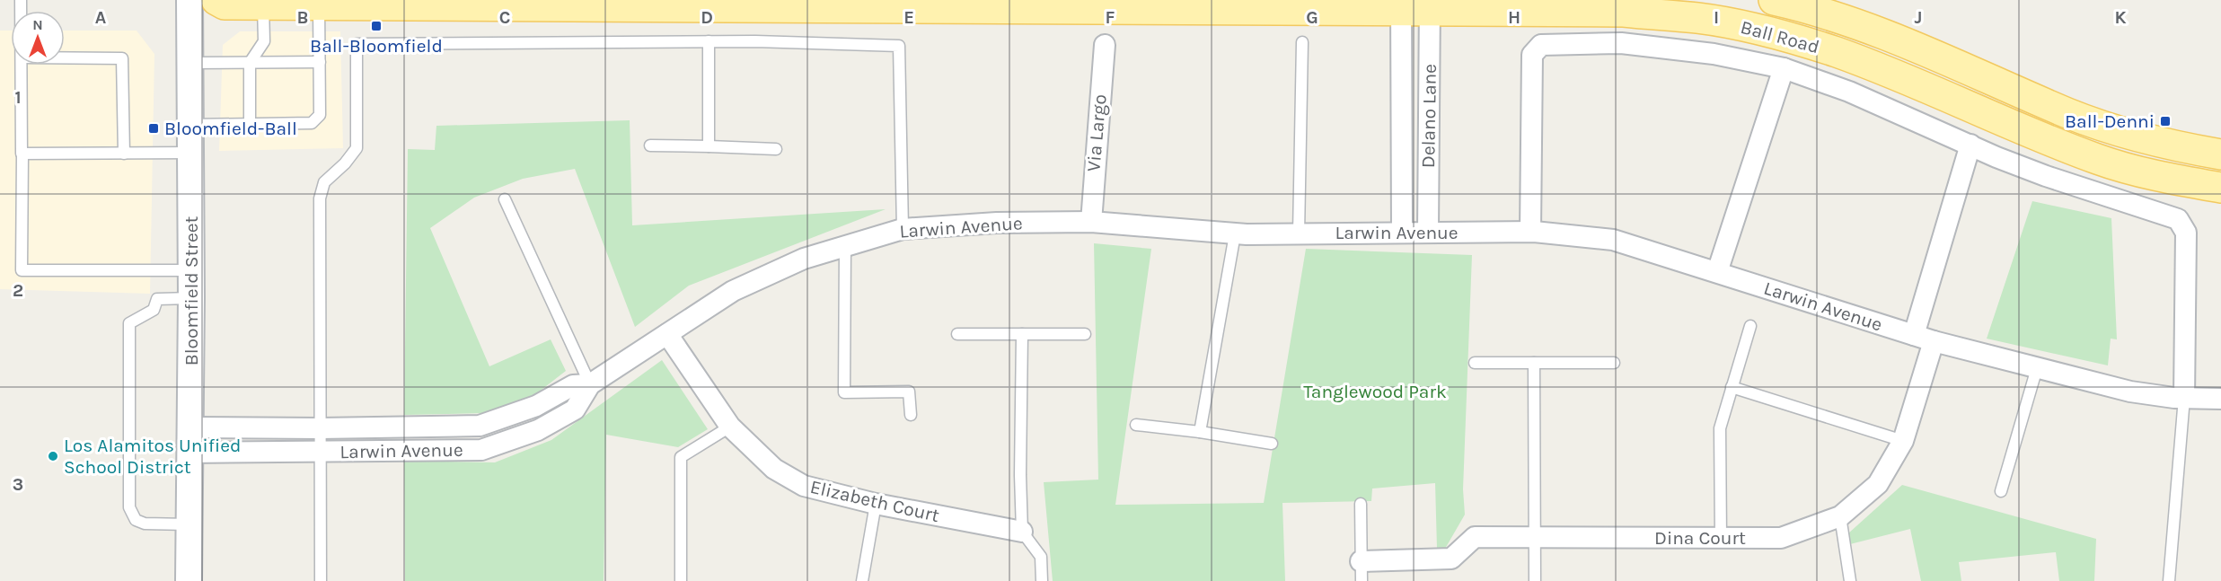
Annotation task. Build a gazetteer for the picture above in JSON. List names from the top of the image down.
{
  "streets": {
    "main road": ["Ball Road"],
    "street": [
      "Delano Lane",
      "Via Largo",
      "Larwin Avenue",
      "Bloomfield Street",
      "Elizabeth Court",
      "Dina Court"
    ]
  },
  "crossings": [
    ["Ball Road", "Delano Lane"],
    ["Delano Lane", "Larwin Avenue"],
    ["Via Largo", "Larwin Avenue"],
    ["Larwin Avenue", "Bloomfield Street"],
    ["Larwin Avenue", "Elizabeth Court"],
    ["Larwin Avenue", "Dina Court"]
  ],
  "parks": ["Tanglewood Park"],
  "places": {
    "transit": ["Ball-Bloomfield", "Ball-Denni", "Bloomfield-Ball"],
    "other": ["Los Alamitos Unified School District"]
  },
  "north": "top",
  "grid": {
    "columns": [
      "A",
      "B",
      "C",
      "D",
      "E",
      "F",
      "G",
      "H",
      "I",
      "J",
      "K"
    ],
    "rows": ["1", "2", "3"]
  }
}
